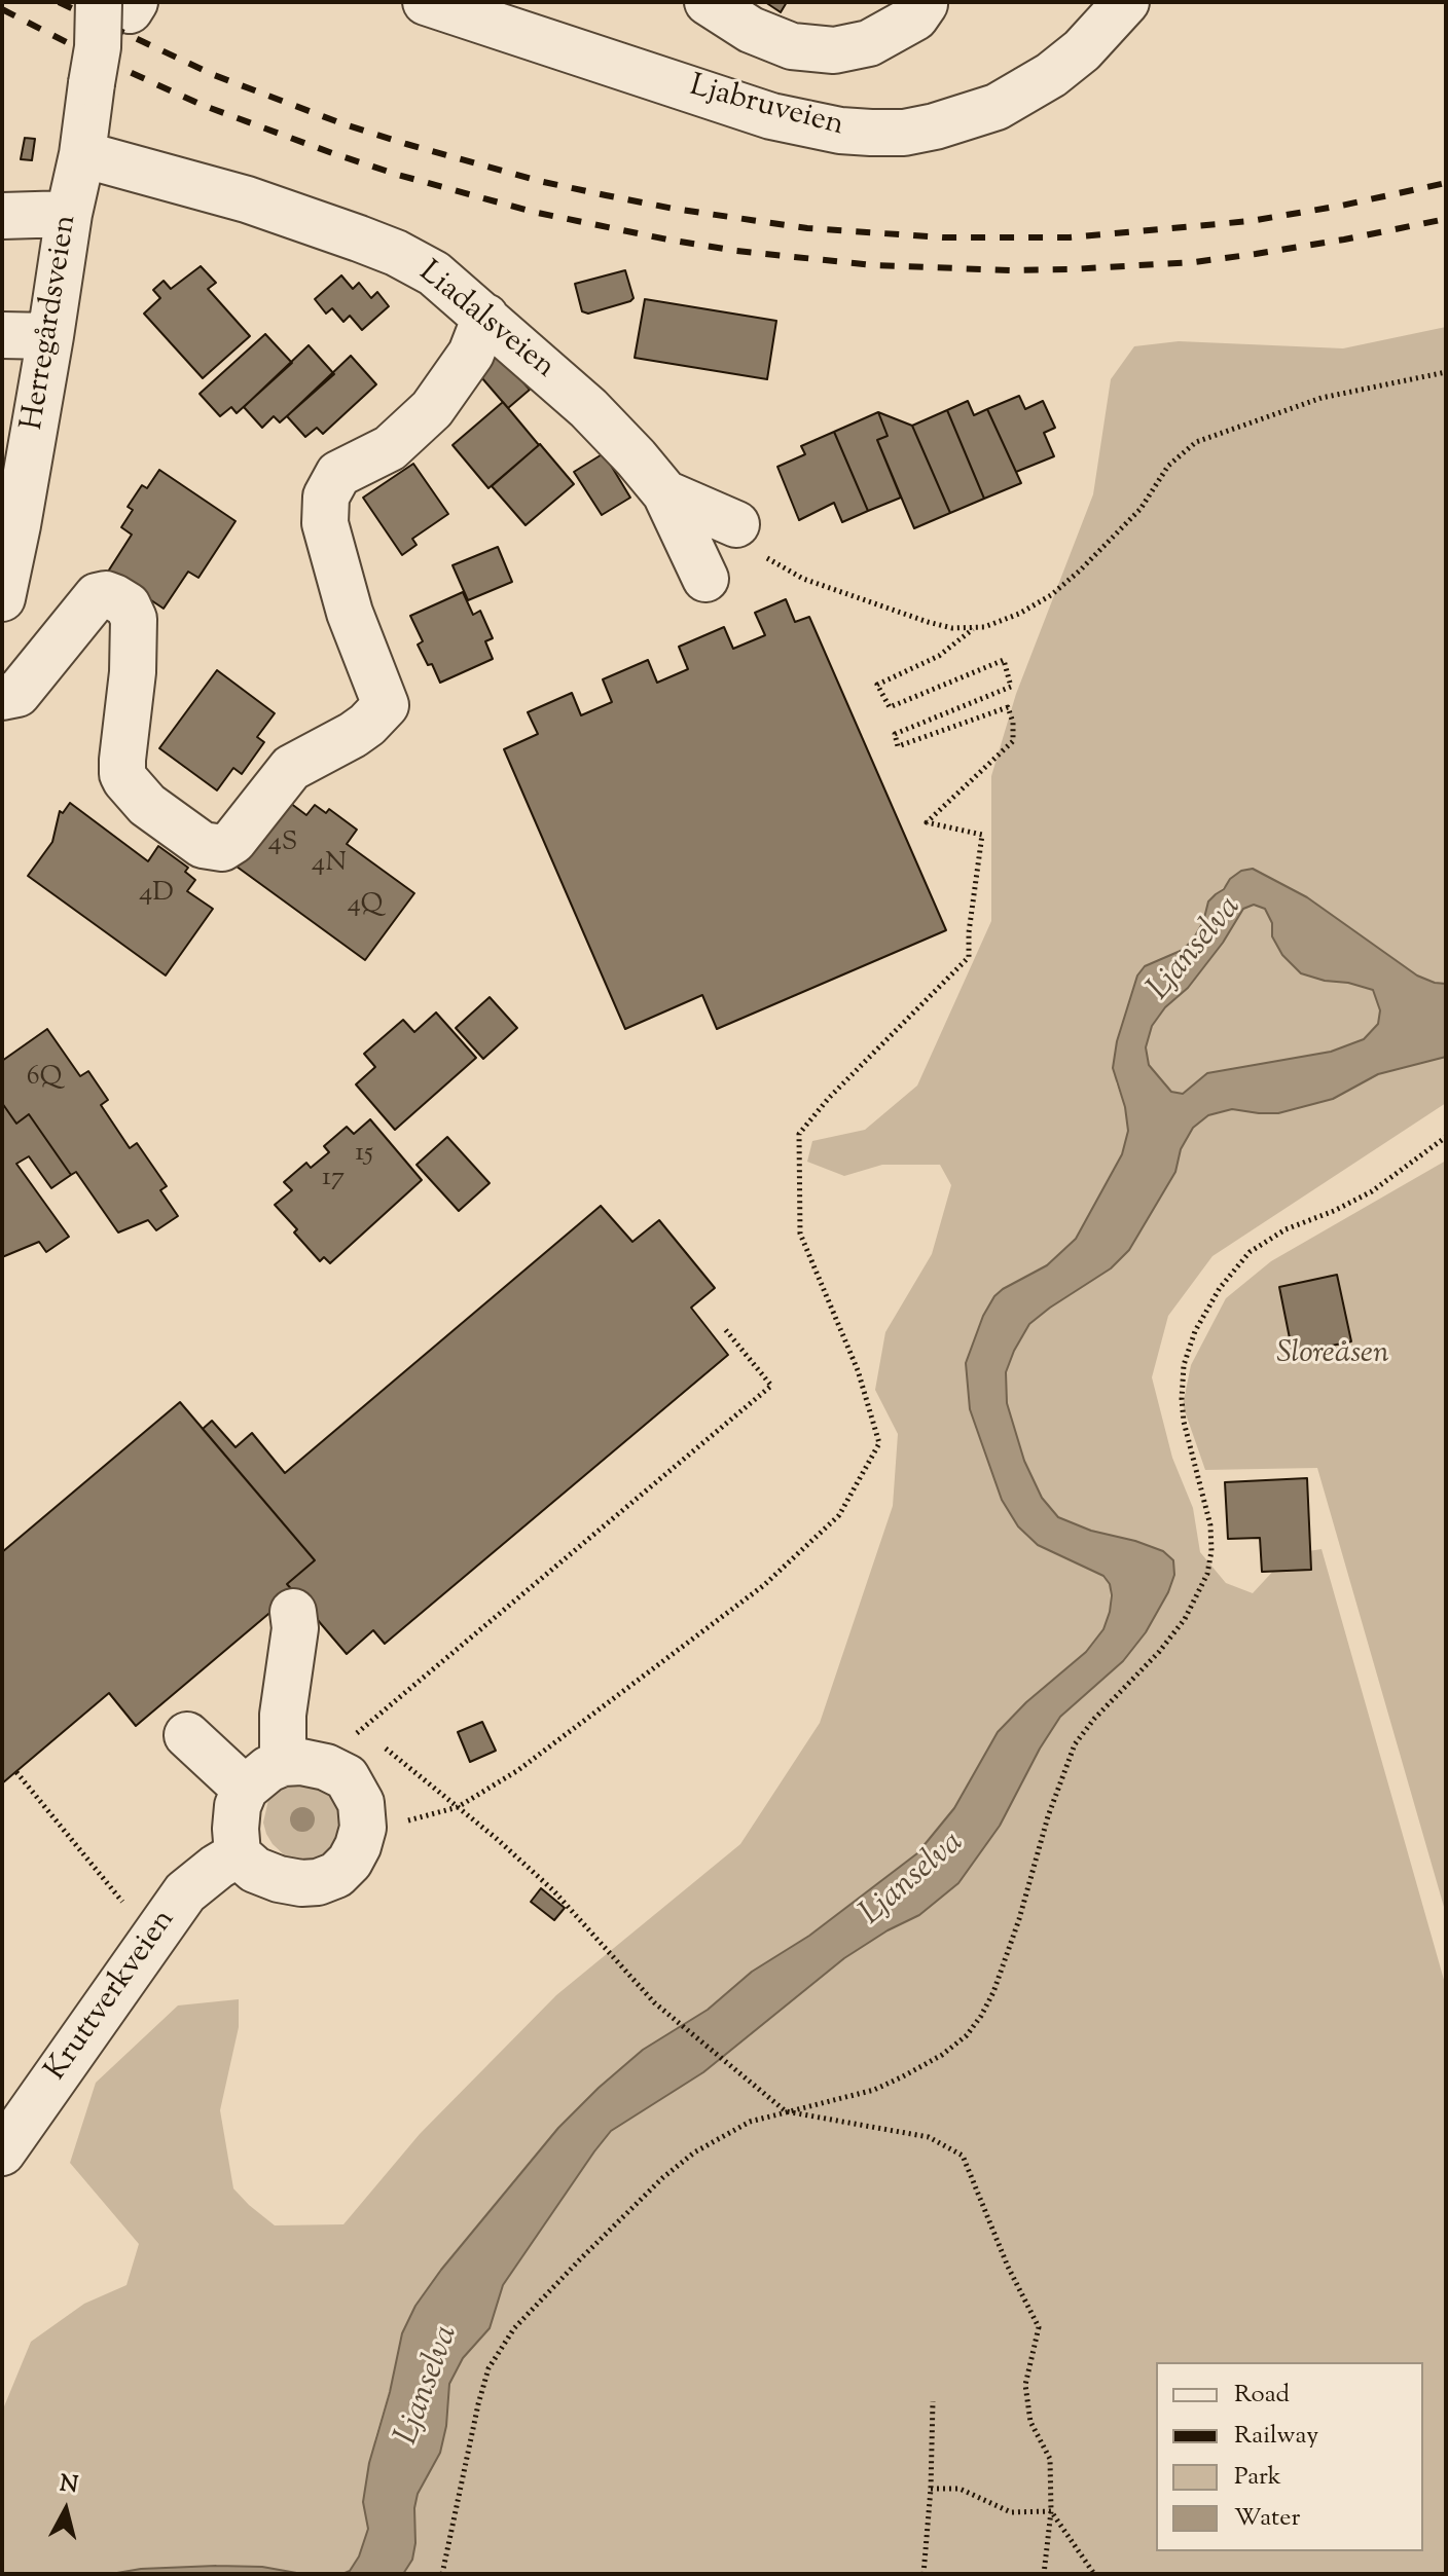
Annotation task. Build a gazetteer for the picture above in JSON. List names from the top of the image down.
{
  "streets": {
    "street": [
      "Ljabruveien",
      "Liadalsveien",
      "Herregårdsveien",
      "Kruttverkveien"
    ]
  },
  "crossings": [
    ["Liadalsveien", "Herregårdsveien"]
  ],
  "water": ["Ljanselva"],
  "parks": ["Sloreåsen"],
  "house_numbers": [
    "4S",
    "4N",
    "4D",
    "4Q",
    "6Q",
    "15",
    "17"
  ],
  "legend": [
    "Road",
    "Railway",
    "Park",
    "Water"
  ],
  "north": "top"
}
